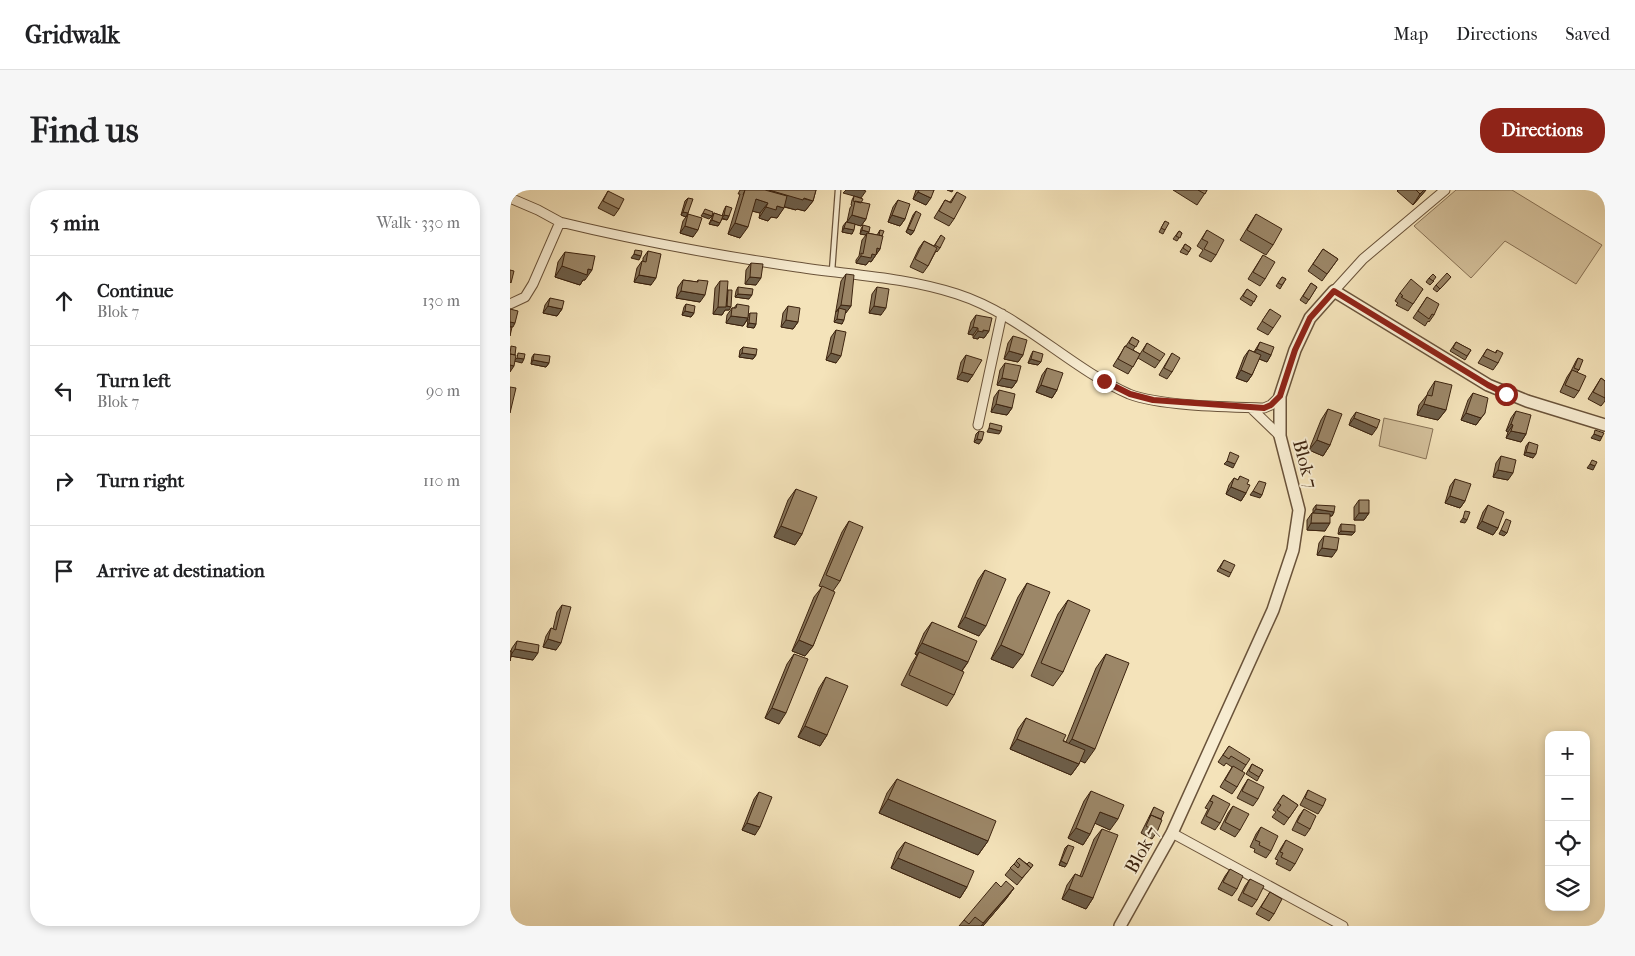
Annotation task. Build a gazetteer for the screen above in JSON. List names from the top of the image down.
{
  "streets": {
    "street": ["Blok 7"]
  },
  "page": {
    "header": "Gridwalk",
    "nav": ["Map", "Directions", "Saved"],
    "buttons": "Directions",
    "title": "Find us",
    "heading": ["5 min", "Walk · 330 m"],
    "list": [
      ["Continue", "Blok 7", "130 m"],
      ["Turn left", "Blok 7", "90 m"],
      ["Turn right", "110 m"],
      "Arrive at destination"
    ],
    "map_buttons": ["+", "−"]
  }
}
